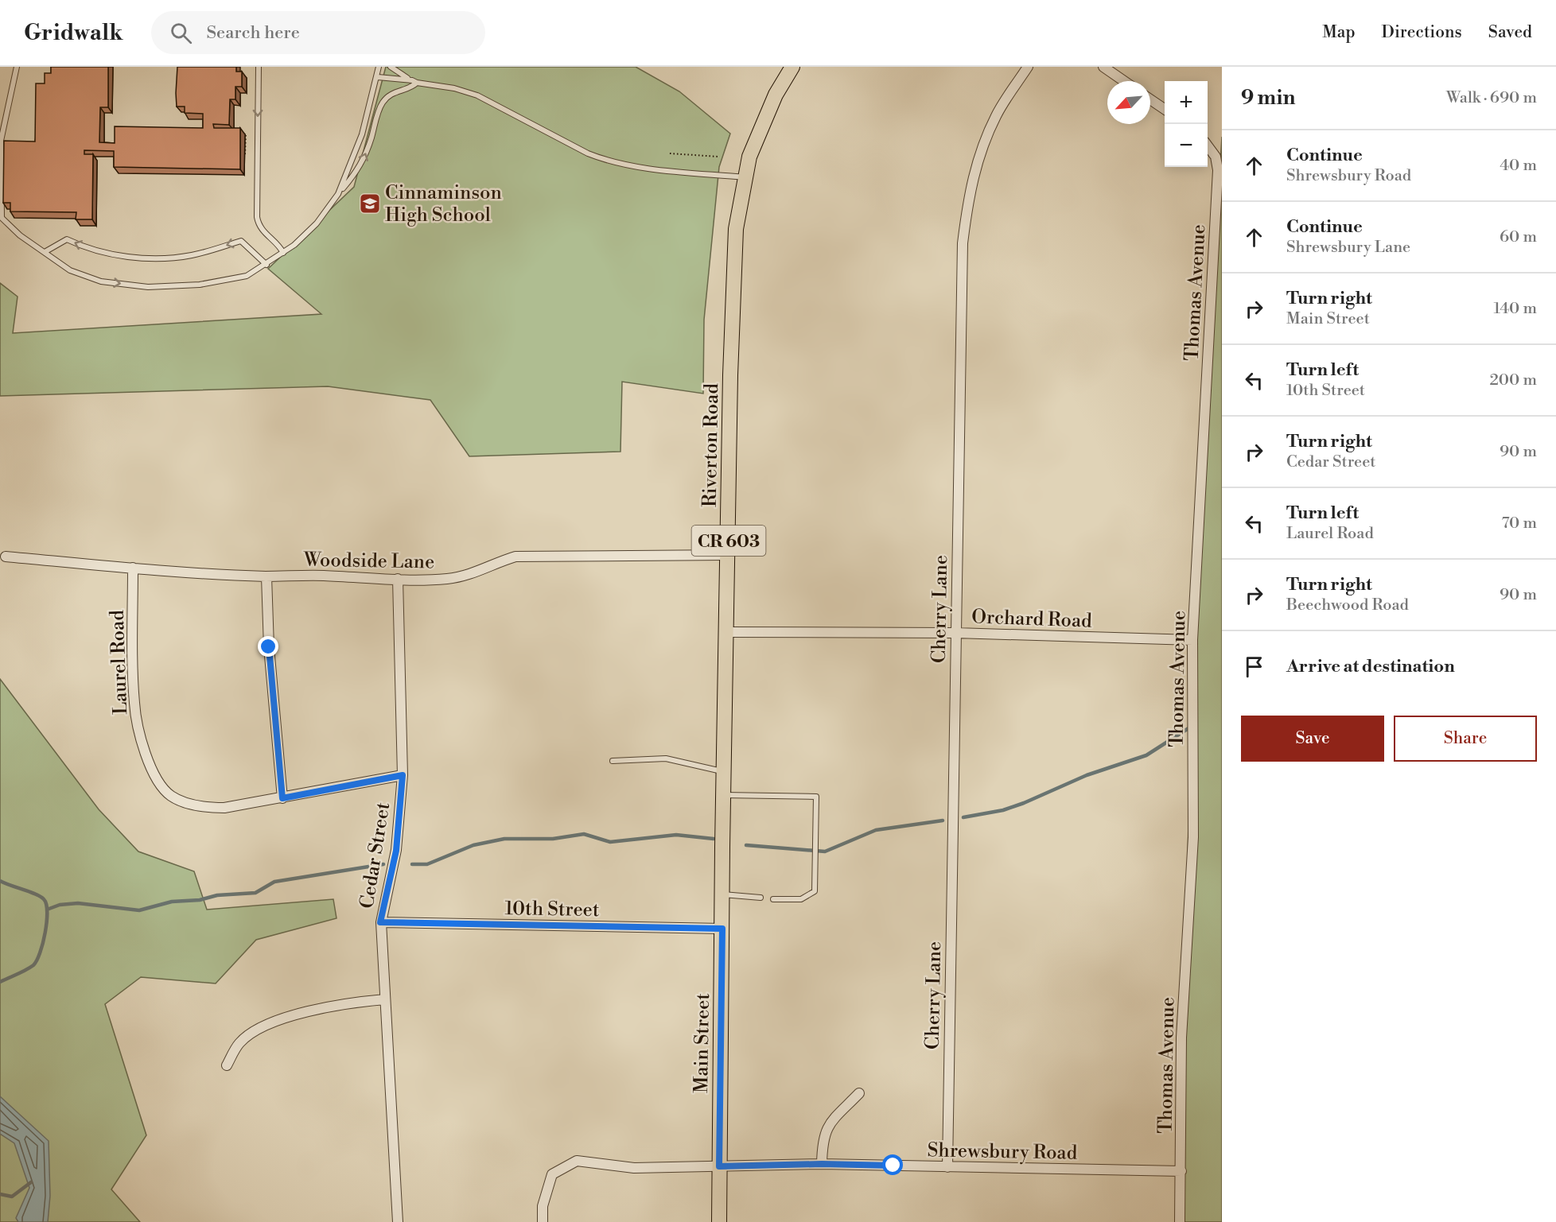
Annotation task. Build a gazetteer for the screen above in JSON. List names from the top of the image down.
{
  "streets": {
    "main road": ["Riverton Road", "CR 603", "Main Street"],
    "street": [
      "Thomas Avenue",
      "Woodside Lane",
      "Cherry Lane",
      "Orchard Road",
      "Laurel Road",
      "Cedar Street",
      "10th Street",
      "Shrewsbury Road"
    ]
  },
  "crossings": [
    ["Thomas Avenue", "Orchard Road"],
    ["Thomas Avenue", "Shrewsbury Road"],
    ["Riverton Road", "Woodside Lane"],
    ["Riverton Road", "Orchard Road"],
    ["Riverton Road", "Main Street"],
    ["Woodside Lane", "Laurel Road"],
    ["Woodside Lane", "Cedar Street"],
    ["Cherry Lane", "Orchard Road"],
    ["Cherry Lane", "Shrewsbury Road"],
    ["Laurel Road", "Cedar Street"],
    ["Cedar Street", "10th Street"],
    ["10th Street", "Main Street"],
    ["Main Street", "Shrewsbury Road"]
  ],
  "places": {
    "school or university": ["Cinnaminson High School"]
  },
  "north": "bottom left",
  "page": {
    "header": "Gridwalk",
    "search": "Search here",
    "nav": ["Map", "Directions", "Saved"],
    "heading": ["9 min", "Walk · 690 m"],
    "map_buttons": ["+", "−"],
    "list": [
      ["Continue", "Shrewsbury Road", "40 m"],
      ["Continue", "Shrewsbury Lane", "60 m"],
      ["Turn right", "Main Street", "140 m"],
      ["Turn left", "10th Street", "200 m"],
      ["Turn right", "Cedar Street", "90 m"],
      ["Turn left", "Laurel Road", "70 m"],
      ["Turn right", "Beechwood Road", "90 m"],
      "Arrive at destination"
    ],
    "buttons": ["Save", "Share"]
  }
}
